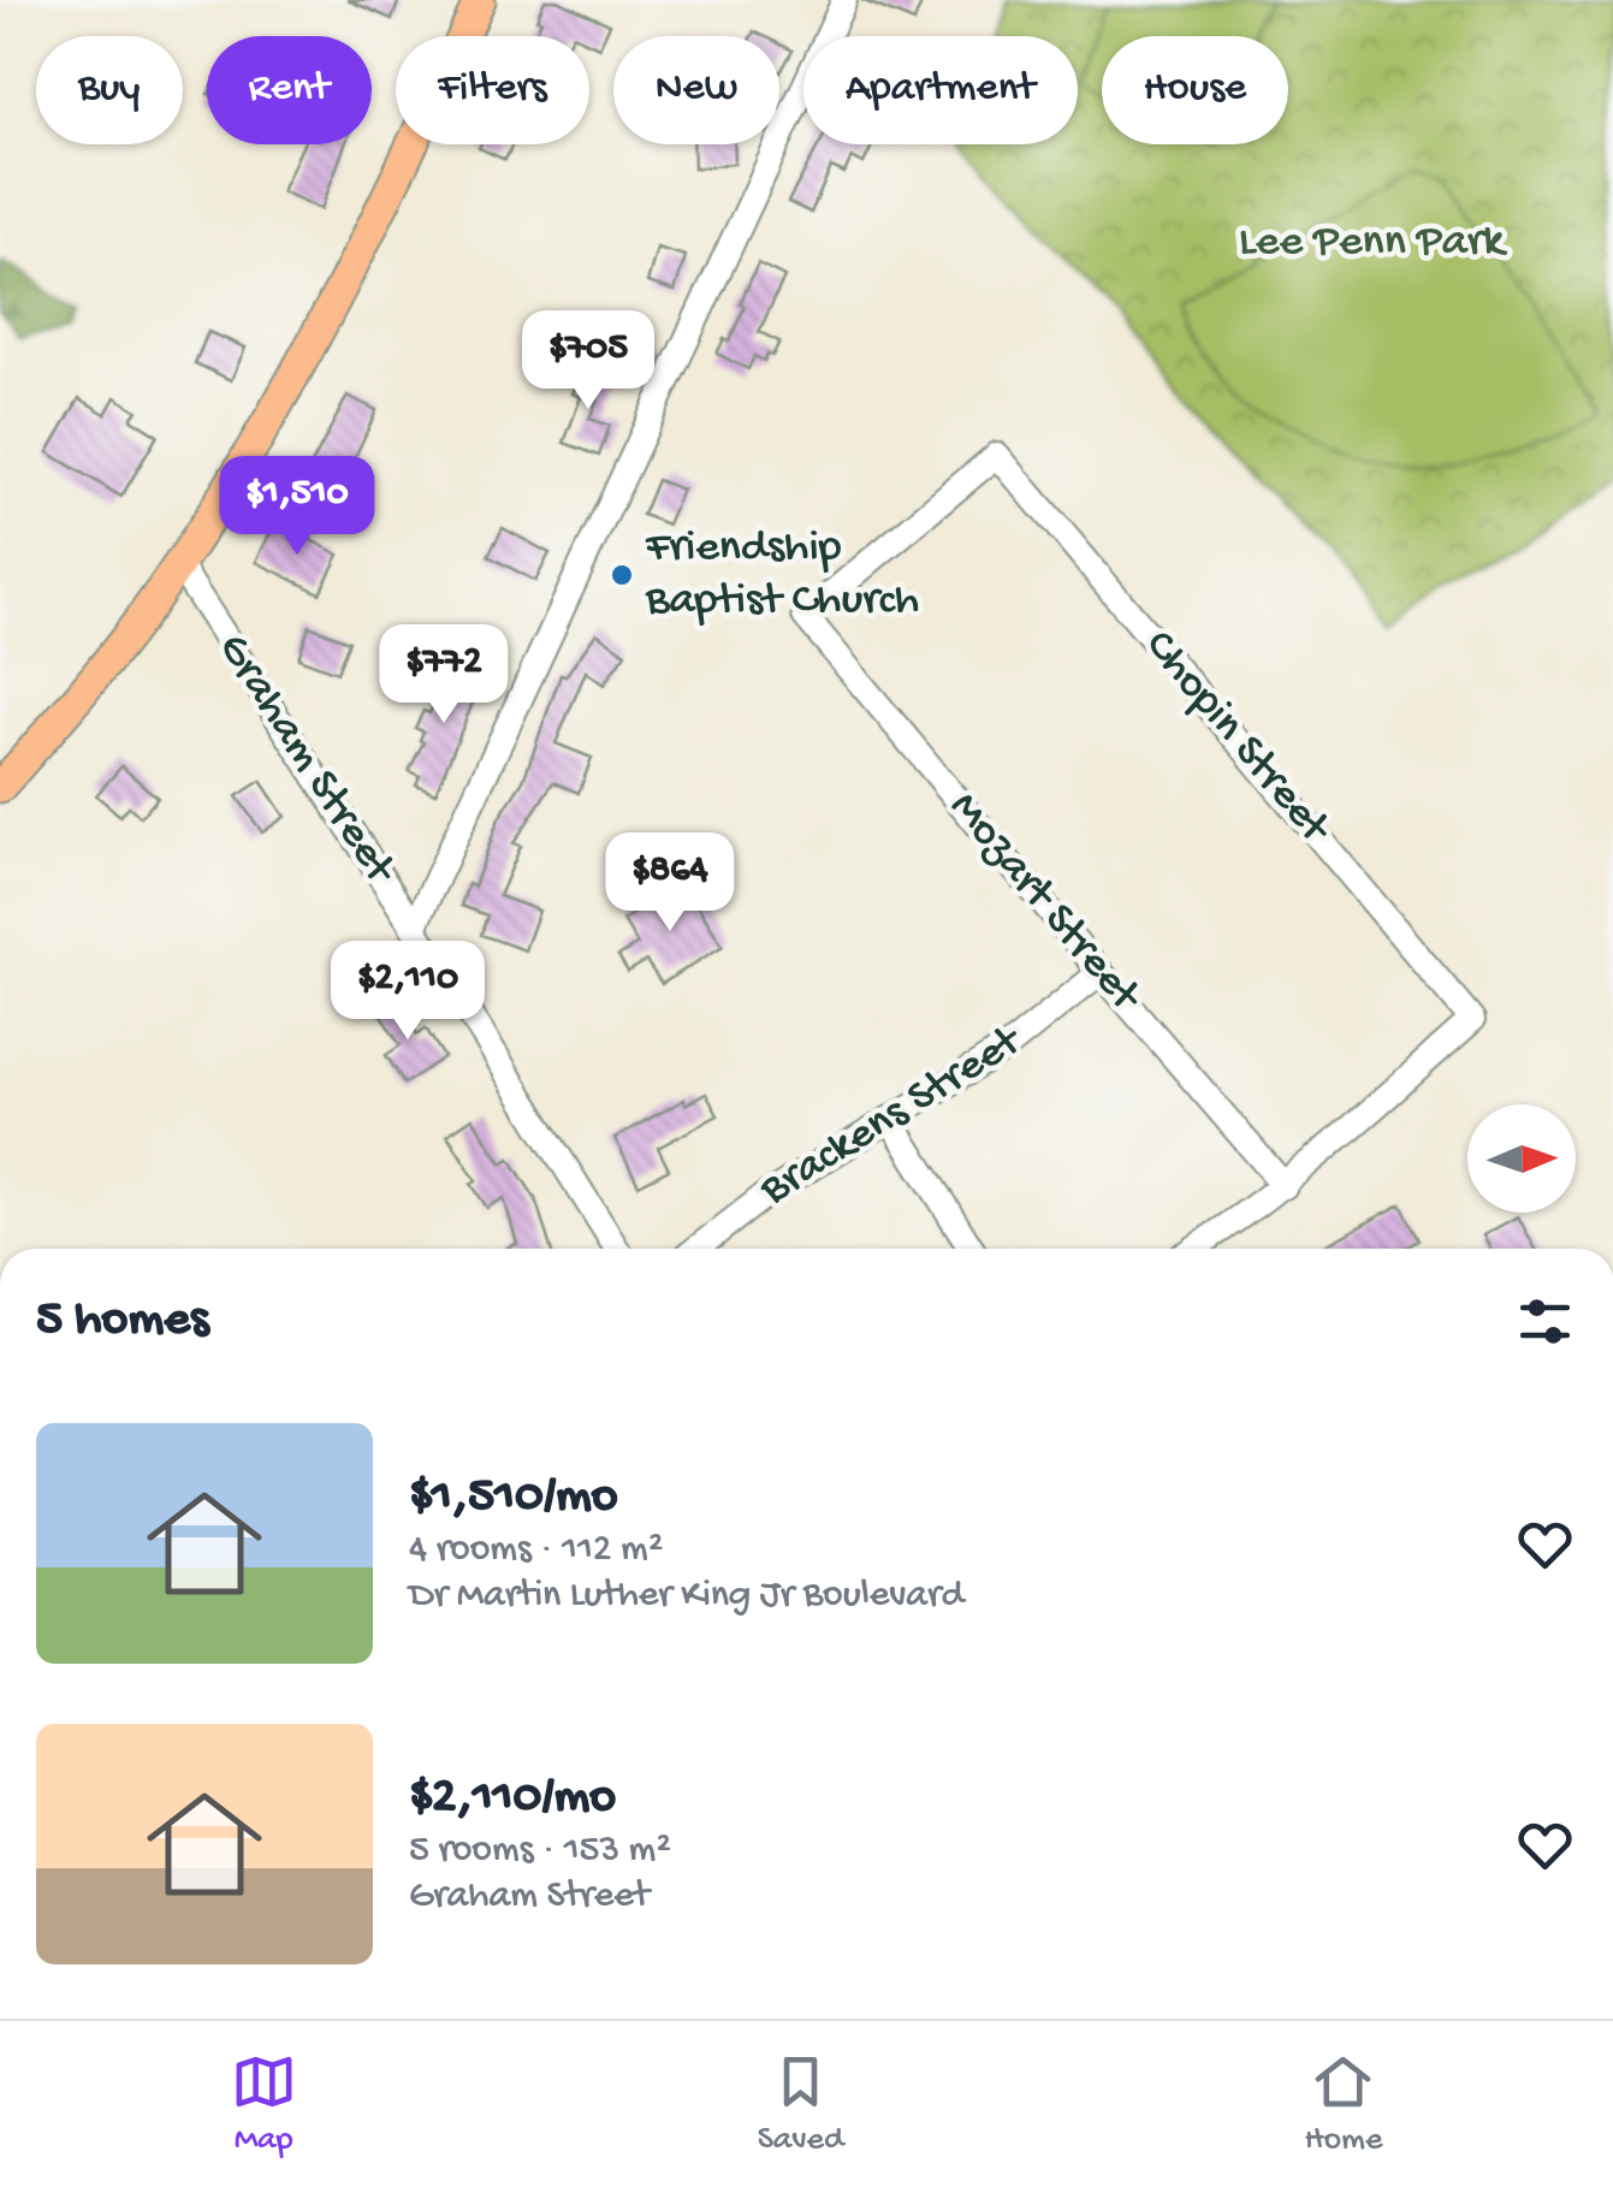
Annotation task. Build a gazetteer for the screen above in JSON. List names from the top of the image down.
{
  "streets": {
    "street": [
      "Chopin Street",
      "Graham Street",
      "Mozart Street",
      "Brackens Street"
    ]
  },
  "crossings": [
    ["Chopin Street", "Mozart Street"],
    ["Mozart Street", "Brackens Street"]
  ],
  "parks": ["Lee Penn Park"],
  "places": ["Friendship Baptist Church"],
  "north": "right",
  "page": {
    "chip": [
      "Buy",
      "Rent",
      "Filters",
      "New",
      "Apartment",
      "House"
    ],
    "price": [
      "$705",
      "$1,510",
      "$772",
      "$864",
      "$2,110"
    ],
    "heading": "5 homes",
    "list": [
      {
        "name": "$1,510/mo",
        "note": "4 rooms · 112 m² · Dr Martin Luther King Jr Boulevard"
      },
      {
        "name": "$2,110/mo",
        "note": "5 rooms · 153 m² · Graham Street"
      }
    ],
    "tabs": ["Map", "Saved", "Home"]
  }
}
